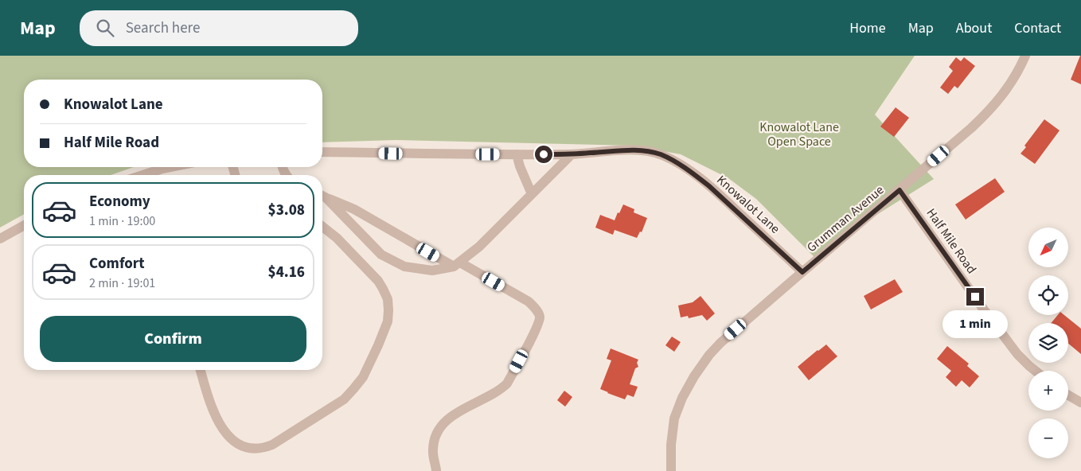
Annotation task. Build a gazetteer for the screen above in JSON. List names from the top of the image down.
{
  "streets": {
    "street": ["Knowalot Lane", "Grumman Avenue", "Half Mile Road"]
  },
  "crossings": [
    ["Knowalot Lane", "Grumman Avenue"],
    ["Grumman Avenue", "Half Mile Road"]
  ],
  "parks": ["Knowalot Lane Open Space"],
  "north": "bottom left",
  "page": {
    "header": "Map",
    "search": "Search here",
    "nav": [
      "Home",
      "Map",
      "About",
      "Contact"
    ],
    "banner": ["Knowalot Lane", "Half Mile Road"],
    "list": [
      {
        "name": "Economy",
        "note": "1 min · 19:00",
        "value": "$3.08"
      },
      {
        "name": "Comfort",
        "note": "2 min · 19:01",
        "value": "$4.16"
      }
    ],
    "map_buttons": ["+", "−"],
    "buttons": "Confirm",
    "bubble": "1 min"
  }
}
